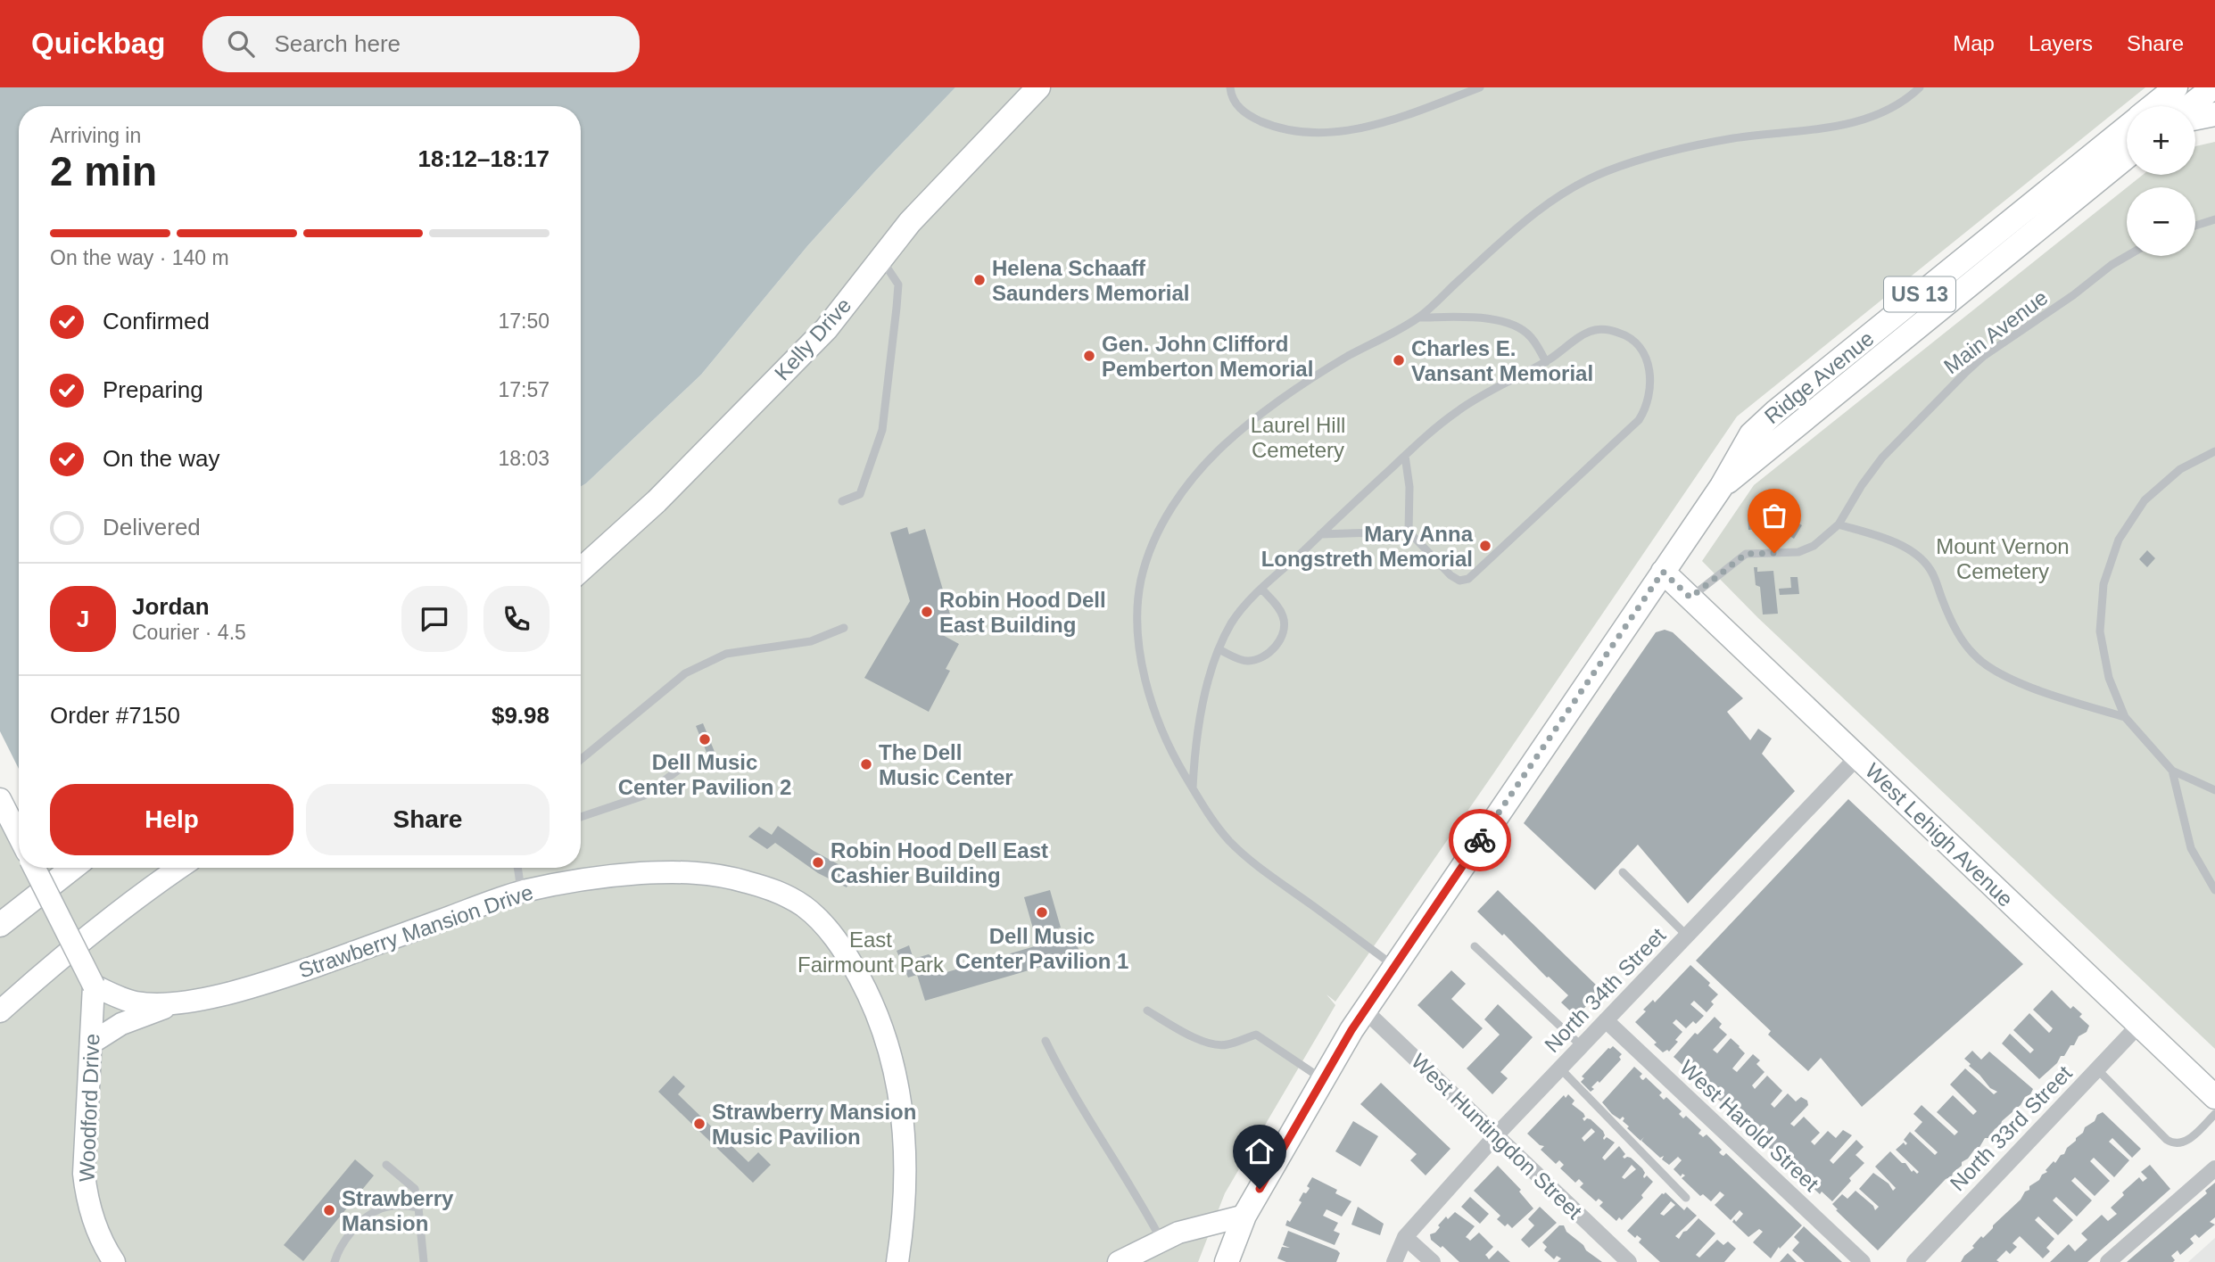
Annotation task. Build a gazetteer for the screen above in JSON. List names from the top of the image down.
{
  "streets": {
    "main road": [
      "US 13",
      "Kelly Drive",
      "Ridge Avenue",
      "West Lehigh Avenue",
      "Strawberry Mansion Drive",
      "Woodford Drive"
    ],
    "street": [
      "North 34th Street",
      "West Harold Street",
      "North 33rd Street",
      "West Huntingdon Street"
    ],
    "lane": ["Main Avenue"]
  },
  "crossings": [
    ["Main Avenue", "West Lehigh Avenue"],
    ["Ridge Avenue", "West Lehigh Avenue"],
    ["Ridge Avenue", "West Huntingdon Street"],
    ["West Lehigh Avenue", "North 34th Street"],
    ["West Lehigh Avenue", "North 33rd Street"],
    ["Strawberry Mansion Drive", "Woodford Drive"],
    ["North 34th Street", "West Harold Street"],
    ["North 34th Street", "West Huntingdon Street"]
  ],
  "parks": ["Laurel Hill Cemetery", "Mount Vernon Cemetery", "East Fairmount Park"],
  "places": [
    "Helena Schaaff Saunders Memorial",
    "Gen. John Clifford Pemberton Memorial",
    "Charles E. Vansant Memorial",
    "Mary Anna Longstreth Memorial",
    "Robin Hood Dell East Building",
    "Dell Music Center Pavilion 2",
    "The Dell Music Center",
    "Robin Hood Dell East Cashier Building",
    "Dell Music Center Pavilion 1",
    "Strawberry Mansion Music Pavilion",
    "Strawberry Mansion"
  ],
  "page": {
    "header": "Quickbag",
    "search": "Search here",
    "nav": ["Map", "Layers", "Share"],
    "map_buttons": ["+", "−"],
    "heading": ["2 min", "Arriving in", "18:12–18:17"],
    "panel": [
      "Jordan",
      "Courier · 4.5",
      "Order #7150",
      "$9.98"
    ],
    "bar": "On the way · 140 m",
    "list": [
      ["Confirmed", "17:50"],
      ["Preparing", "17:57"],
      ["On the way", "18:03"],
      "Delivered"
    ],
    "round": "J",
    "buttons": ["Help", "Share"]
  }
}
